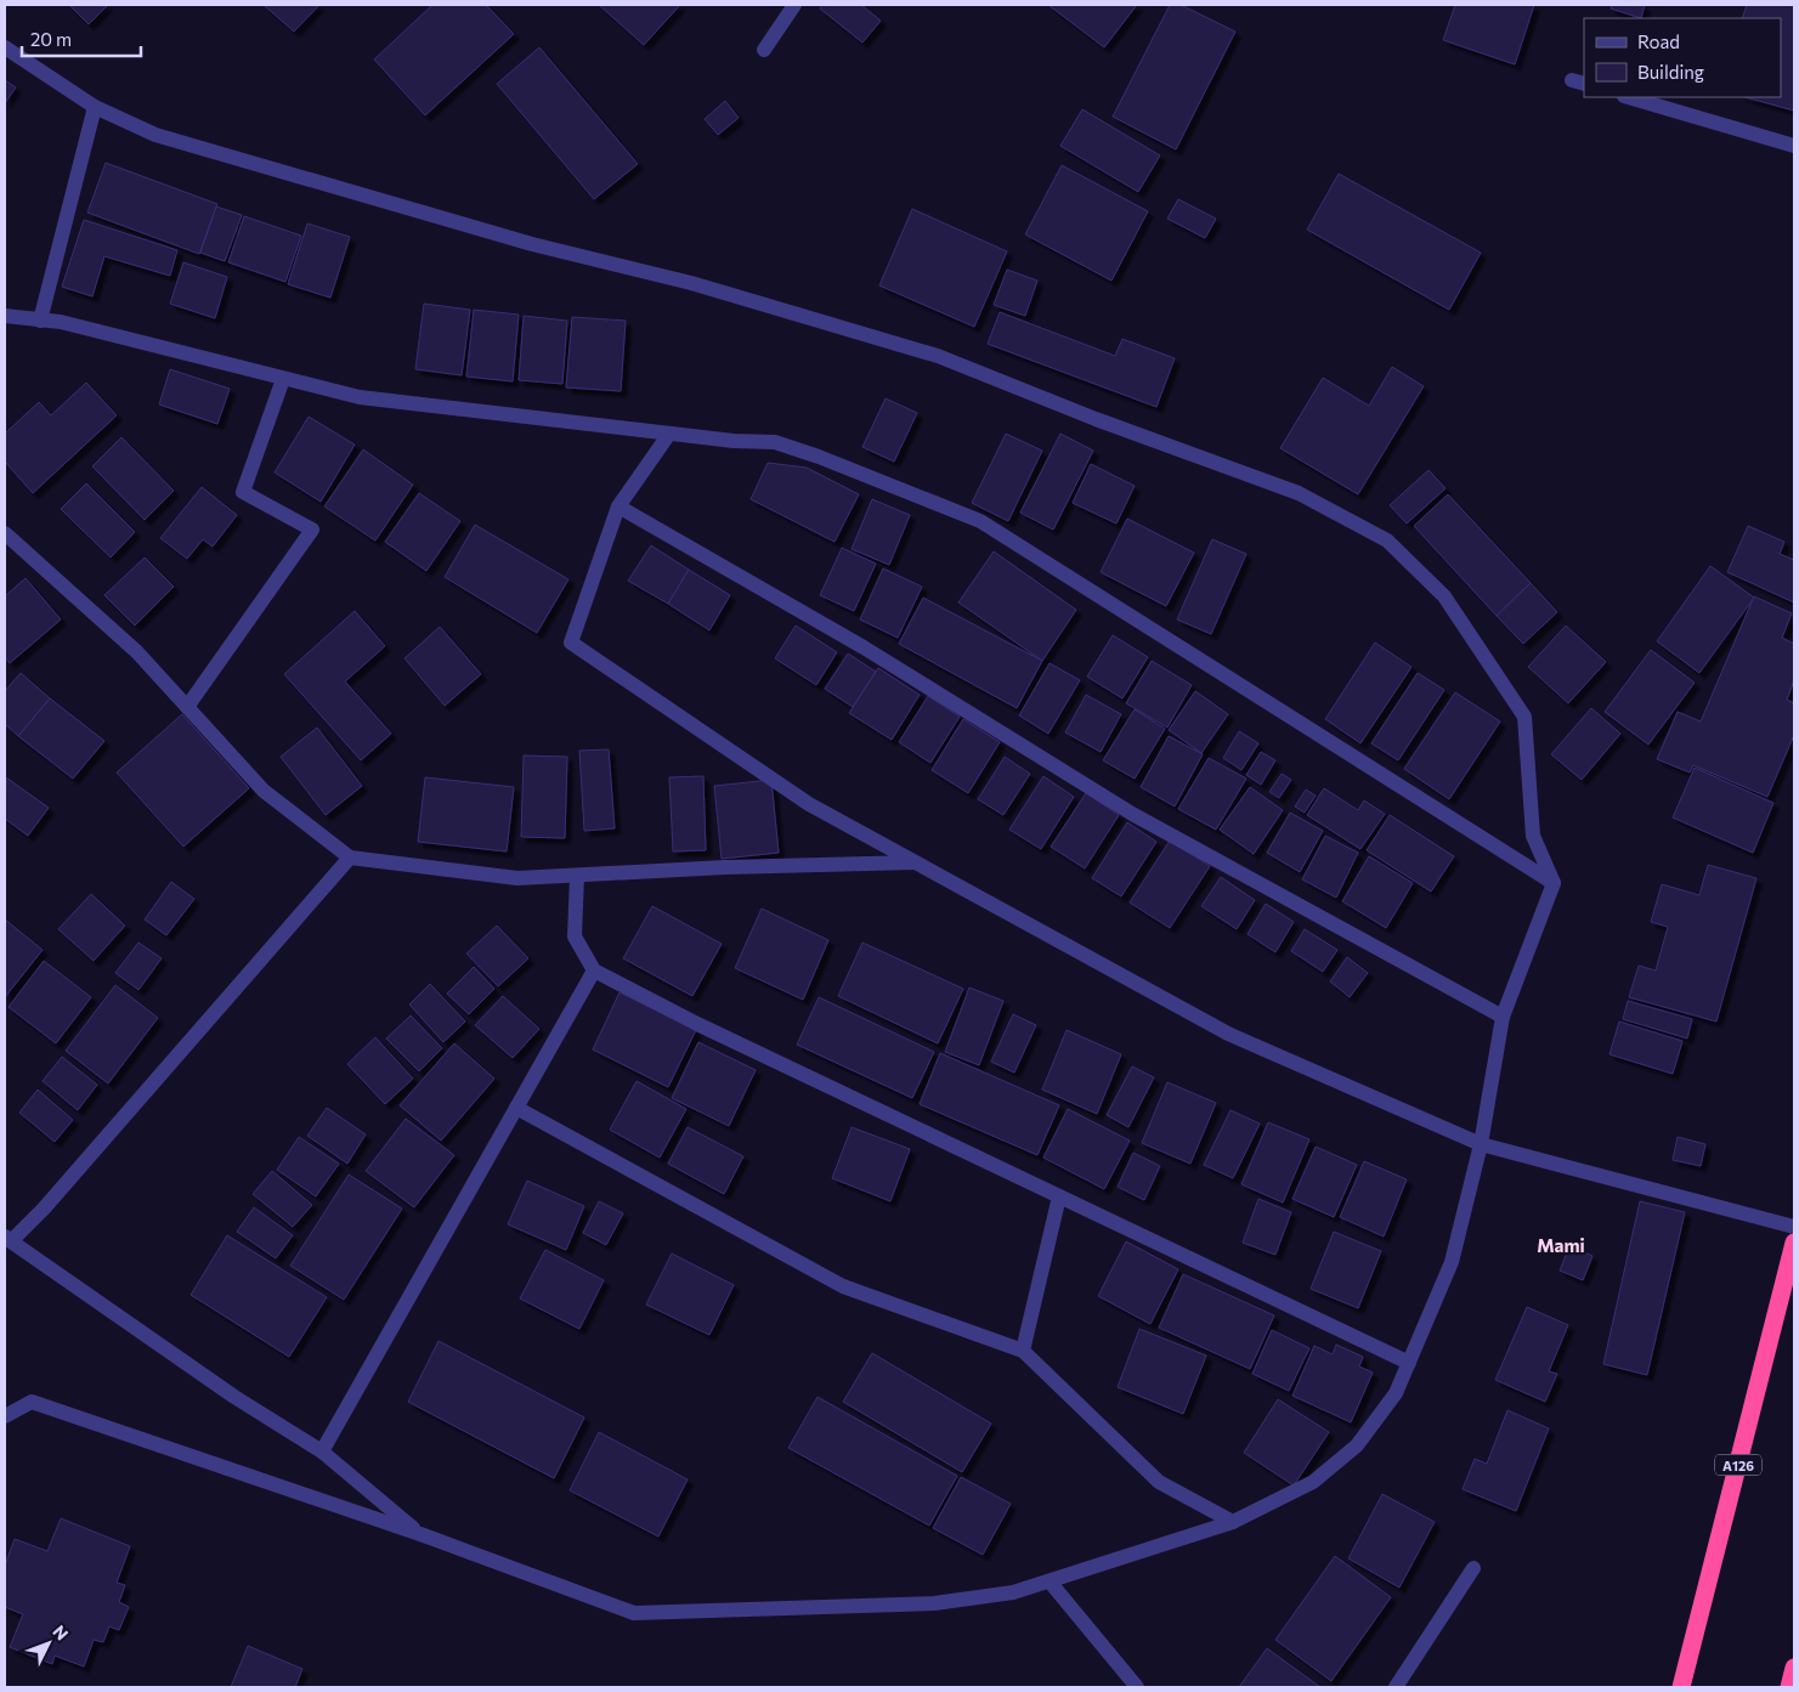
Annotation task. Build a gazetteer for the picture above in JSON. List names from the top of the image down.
{
  "streets": {
    "highway": ["A126"]
  },
  "districts": ["Mami"],
  "legend": ["Road", "Building"],
  "scale_bar": "20 m",
  "north": "top right"
}
